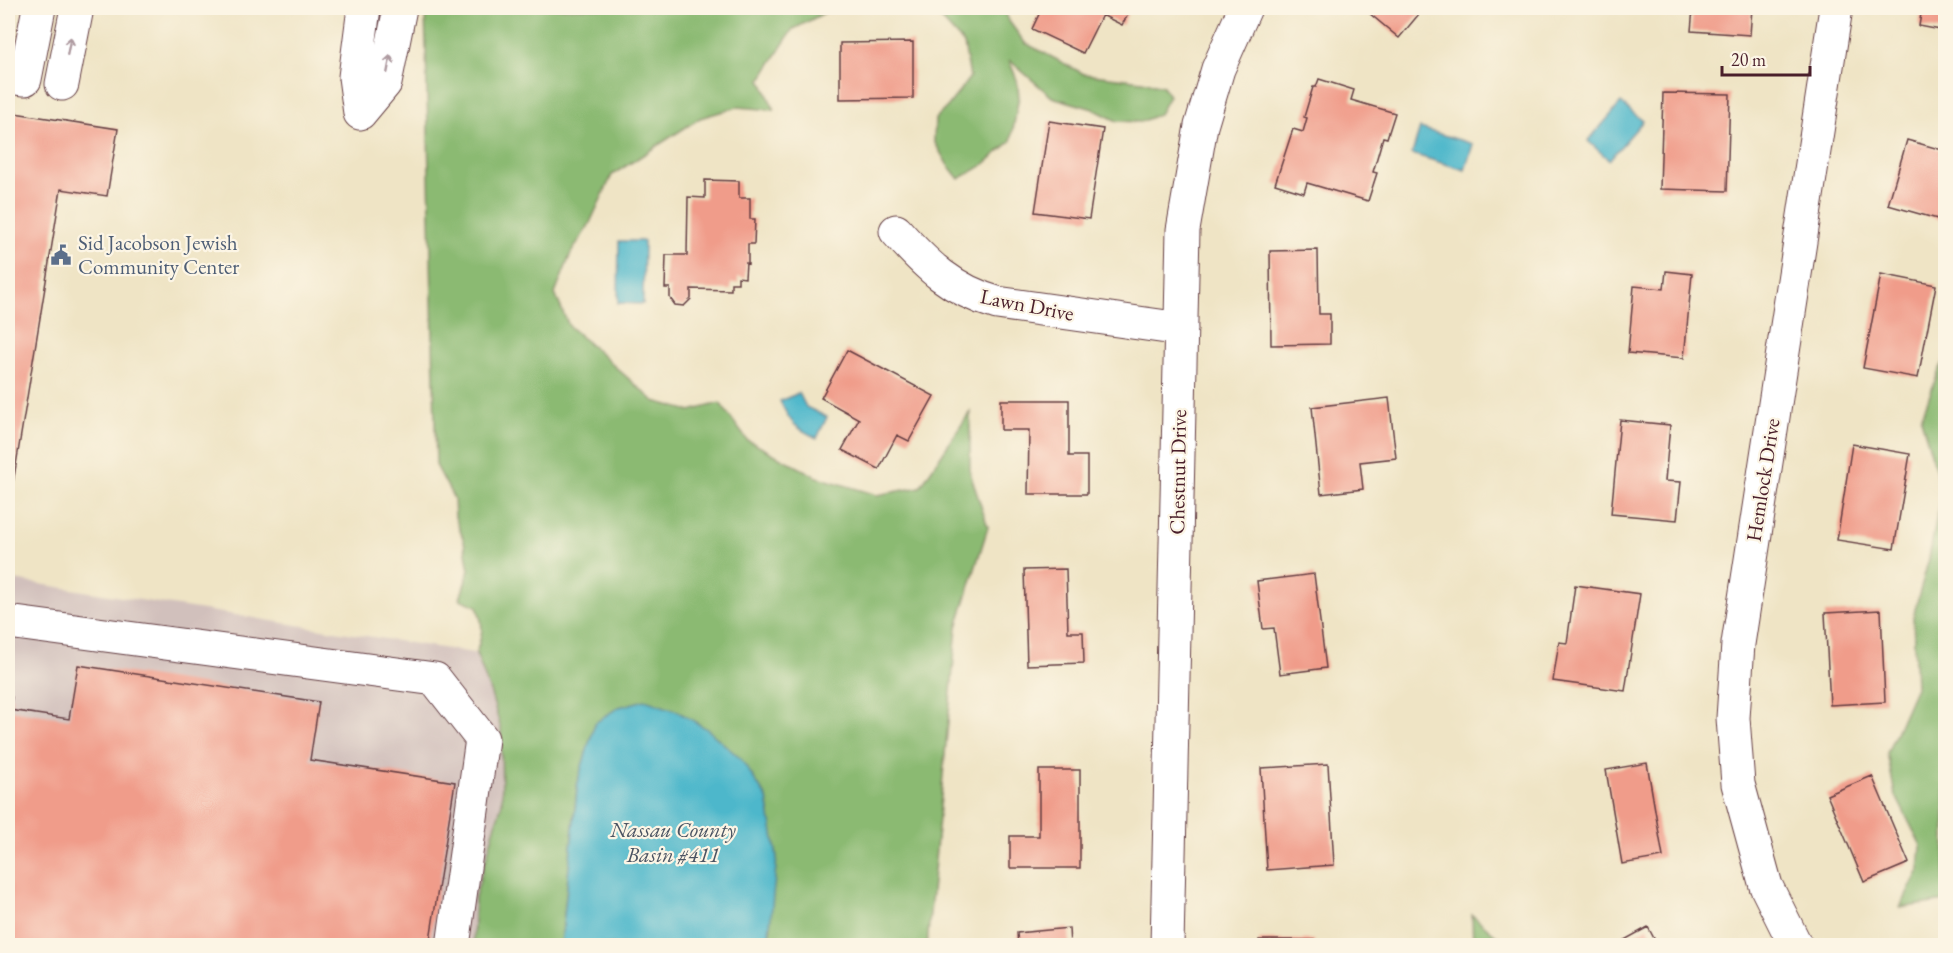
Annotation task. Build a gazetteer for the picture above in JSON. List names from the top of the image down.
{
  "streets": {
    "street": ["Lawn Drive", "Chestnut Drive", "Hemlock Drive"]
  },
  "crossings": [
    ["Lawn Drive", "Chestnut Drive"]
  ],
  "water": ["Nassau County Basin #411"],
  "places": {
    "public building": ["Sid Jacobson Jewish Community Center"]
  },
  "scale_bar": "20 m"
}
